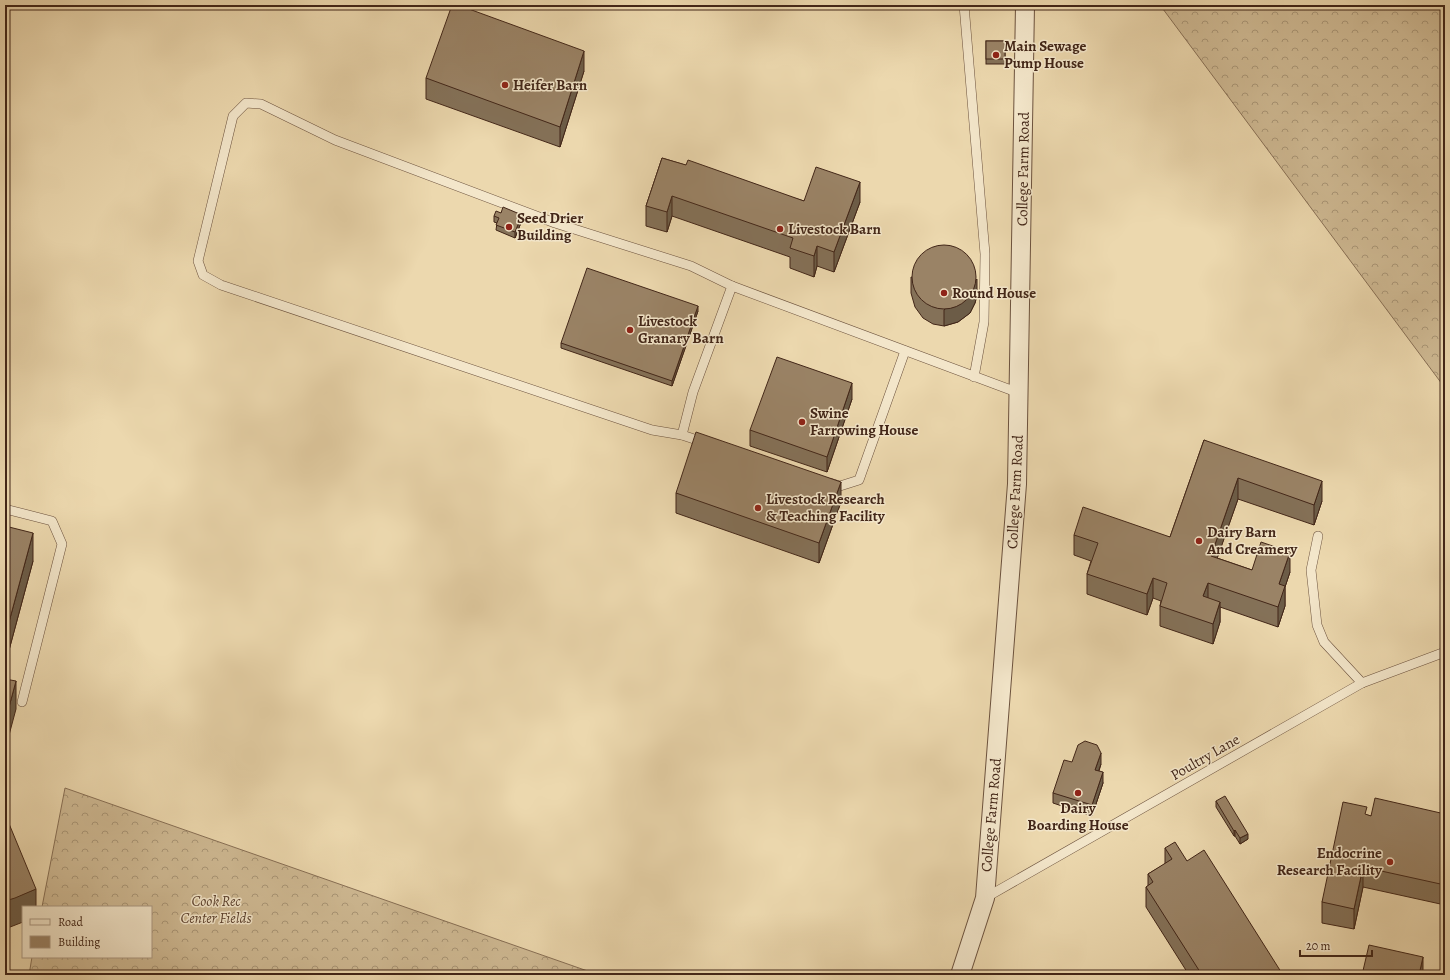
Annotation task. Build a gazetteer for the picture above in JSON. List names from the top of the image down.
{
  "streets": {
    "street": ["College Farm Road"],
    "lane": ["Poultry Lane"]
  },
  "crossings": [
    ["College Farm Road", "Poultry Lane"]
  ],
  "parks": ["Cook Rec Center Fields"],
  "places": [
    "Main Sewage Pump House",
    "Heifer Barn",
    "Seed Drier Building",
    "Livestock Barn",
    "Round House",
    "Livestock Granary Barn",
    "Swine Farrowing House",
    "Livestock Research & Teaching Facility",
    "Dairy Barn And Creamery",
    "Dairy Boarding House",
    "Endocrine Research Facility"
  ],
  "legend": ["Road", "Building"],
  "scale_bar": "20 m"
}
